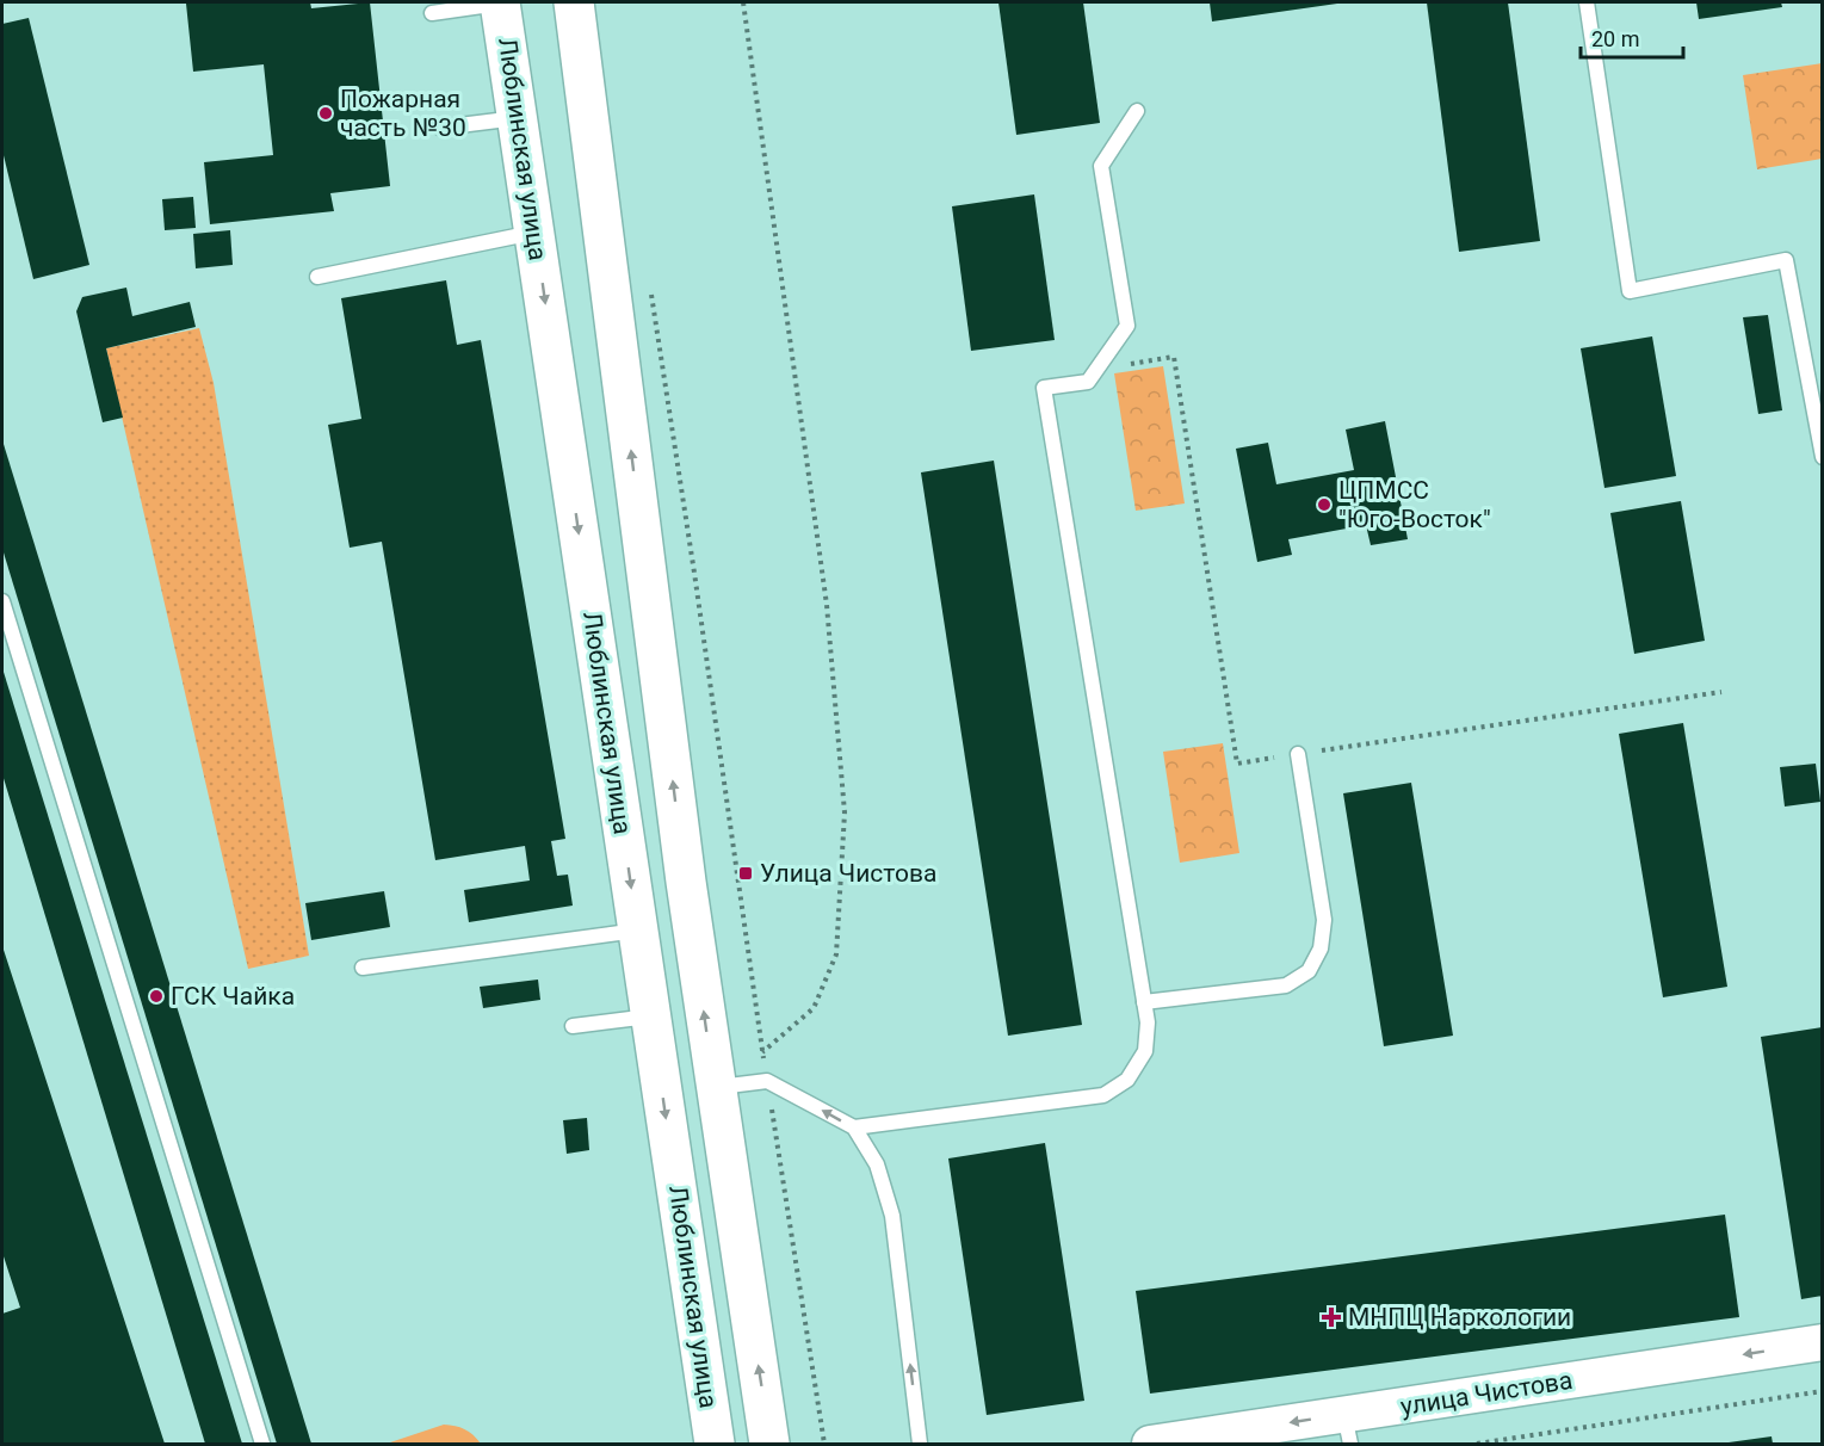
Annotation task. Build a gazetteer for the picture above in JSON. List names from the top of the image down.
{
  "streets": {
    "main road": ["Люблинская улица"],
    "street": ["улица Чистова"]
  },
  "one_way": ["улица Чистова"],
  "places": {
    "other": ["Пожарная часть №30", "ЦПМСС \"Юго-Восток\"", "ГСК Чайка"],
    "transit": ["Улица Чистова"],
    "health": ["МНПЦ Наркологии"]
  },
  "scale_bar": "20 m"
}
